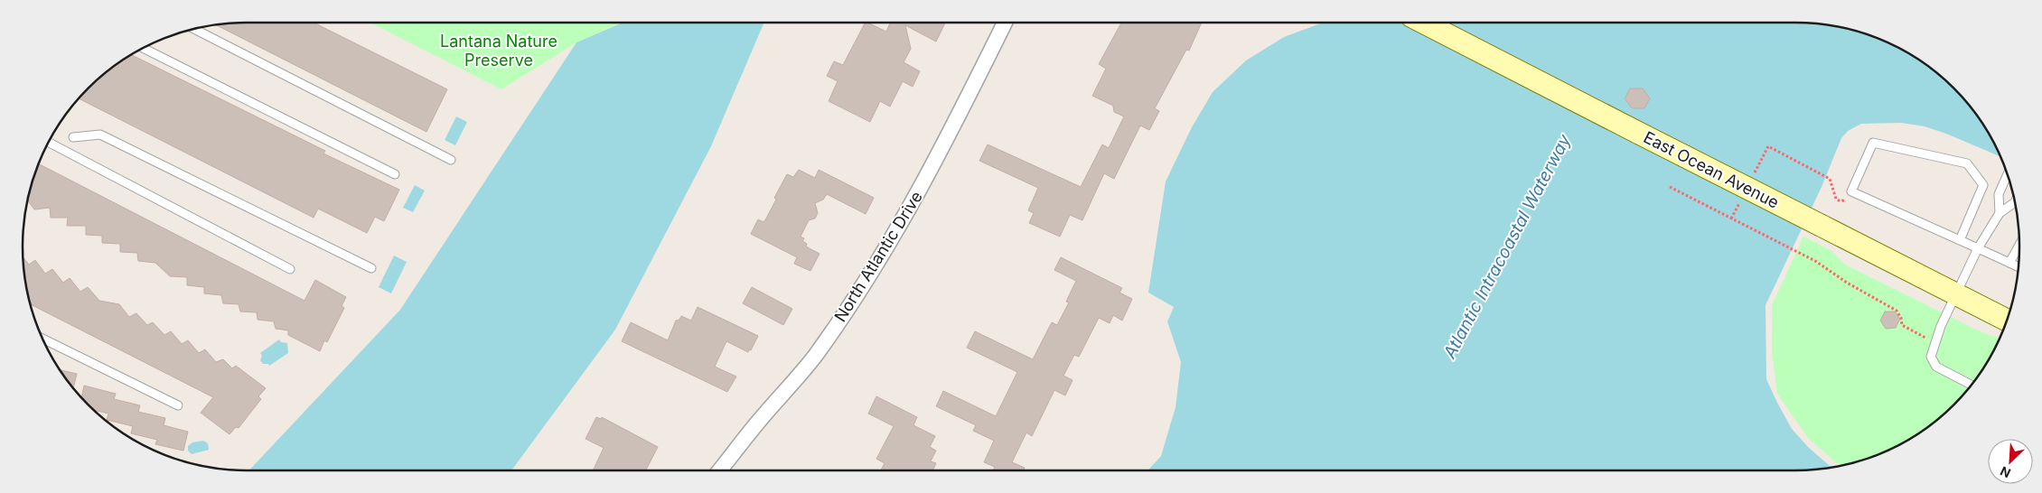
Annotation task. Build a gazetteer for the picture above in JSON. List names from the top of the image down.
{
  "streets": {
    "main road": ["East Ocean Avenue"],
    "street": ["North Atlantic Drive"]
  },
  "water": ["Atlantic Intracoastal Waterway"],
  "parks": ["Lantana Nature Preserve"],
  "north": "bottom left"
}
